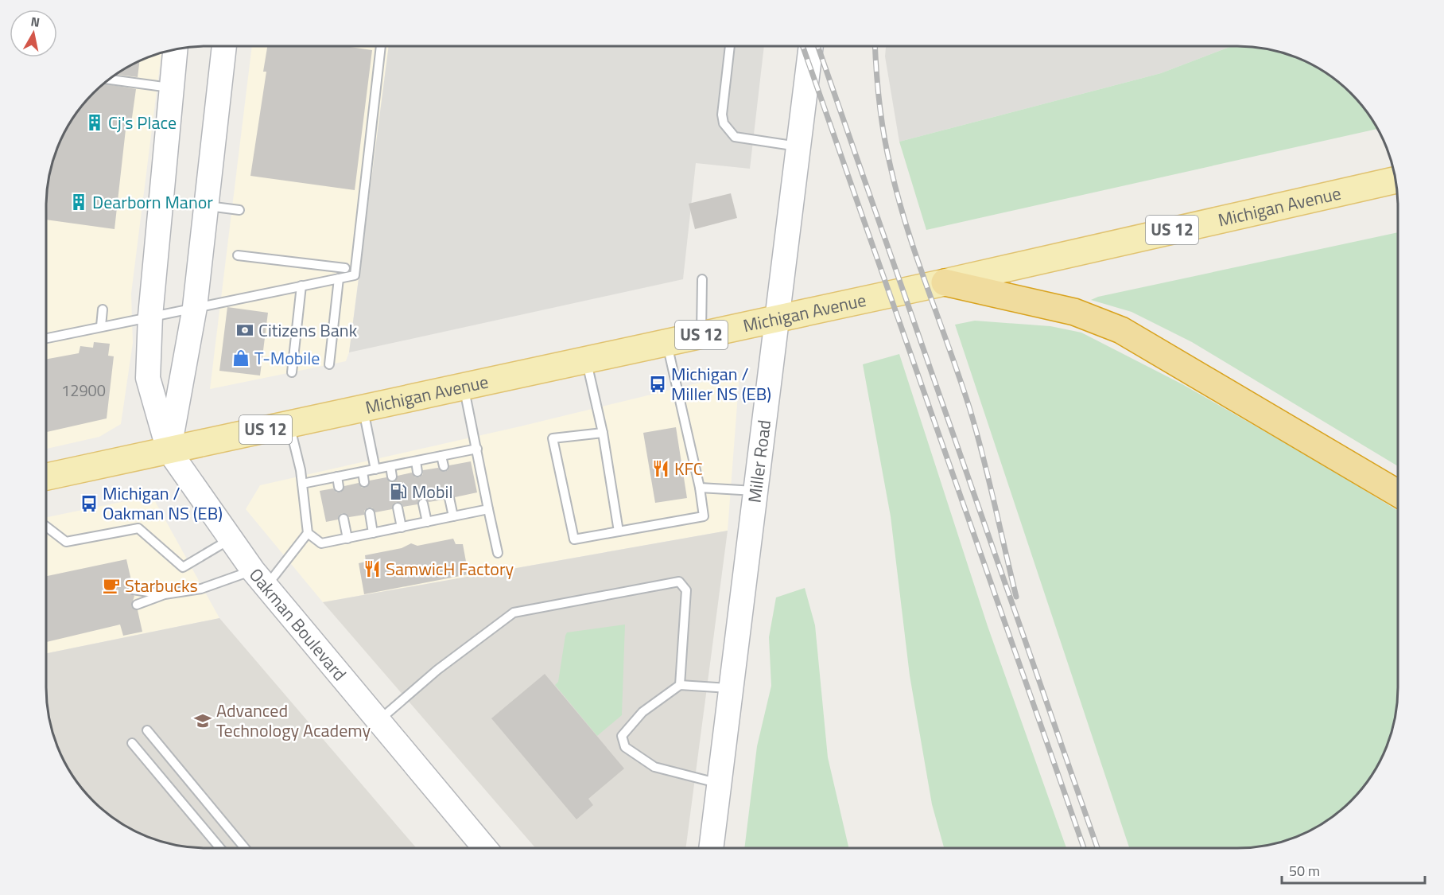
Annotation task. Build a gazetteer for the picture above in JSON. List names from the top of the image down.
{
  "streets": {
    "main road": ["Michigan Avenue", "US 12"],
    "street": ["Miller Road", "Oakman Boulevard"]
  },
  "crossings": [
    ["Michigan Avenue", "Miller Road"],
    ["Michigan Avenue", "Oakman Boulevard"]
  ],
  "places": {
    "building": ["Cj's Place", "Dearborn Manor"],
    "bank": ["Citizens Bank"],
    "shop": ["T-Mobile"],
    "bus stop": ["Michigan / Miller NS (EB)", "Michigan / Oakman NS (EB)"],
    "restaurant": ["KFC", "SamwicH Factory"],
    "fuel station": ["Mobil"],
    "cafe": ["Starbucks"],
    "school or university": ["Advanced Technology Academy"]
  },
  "house_numbers": ["12900"],
  "scale_bar": "50 m",
  "north": "top"
}
